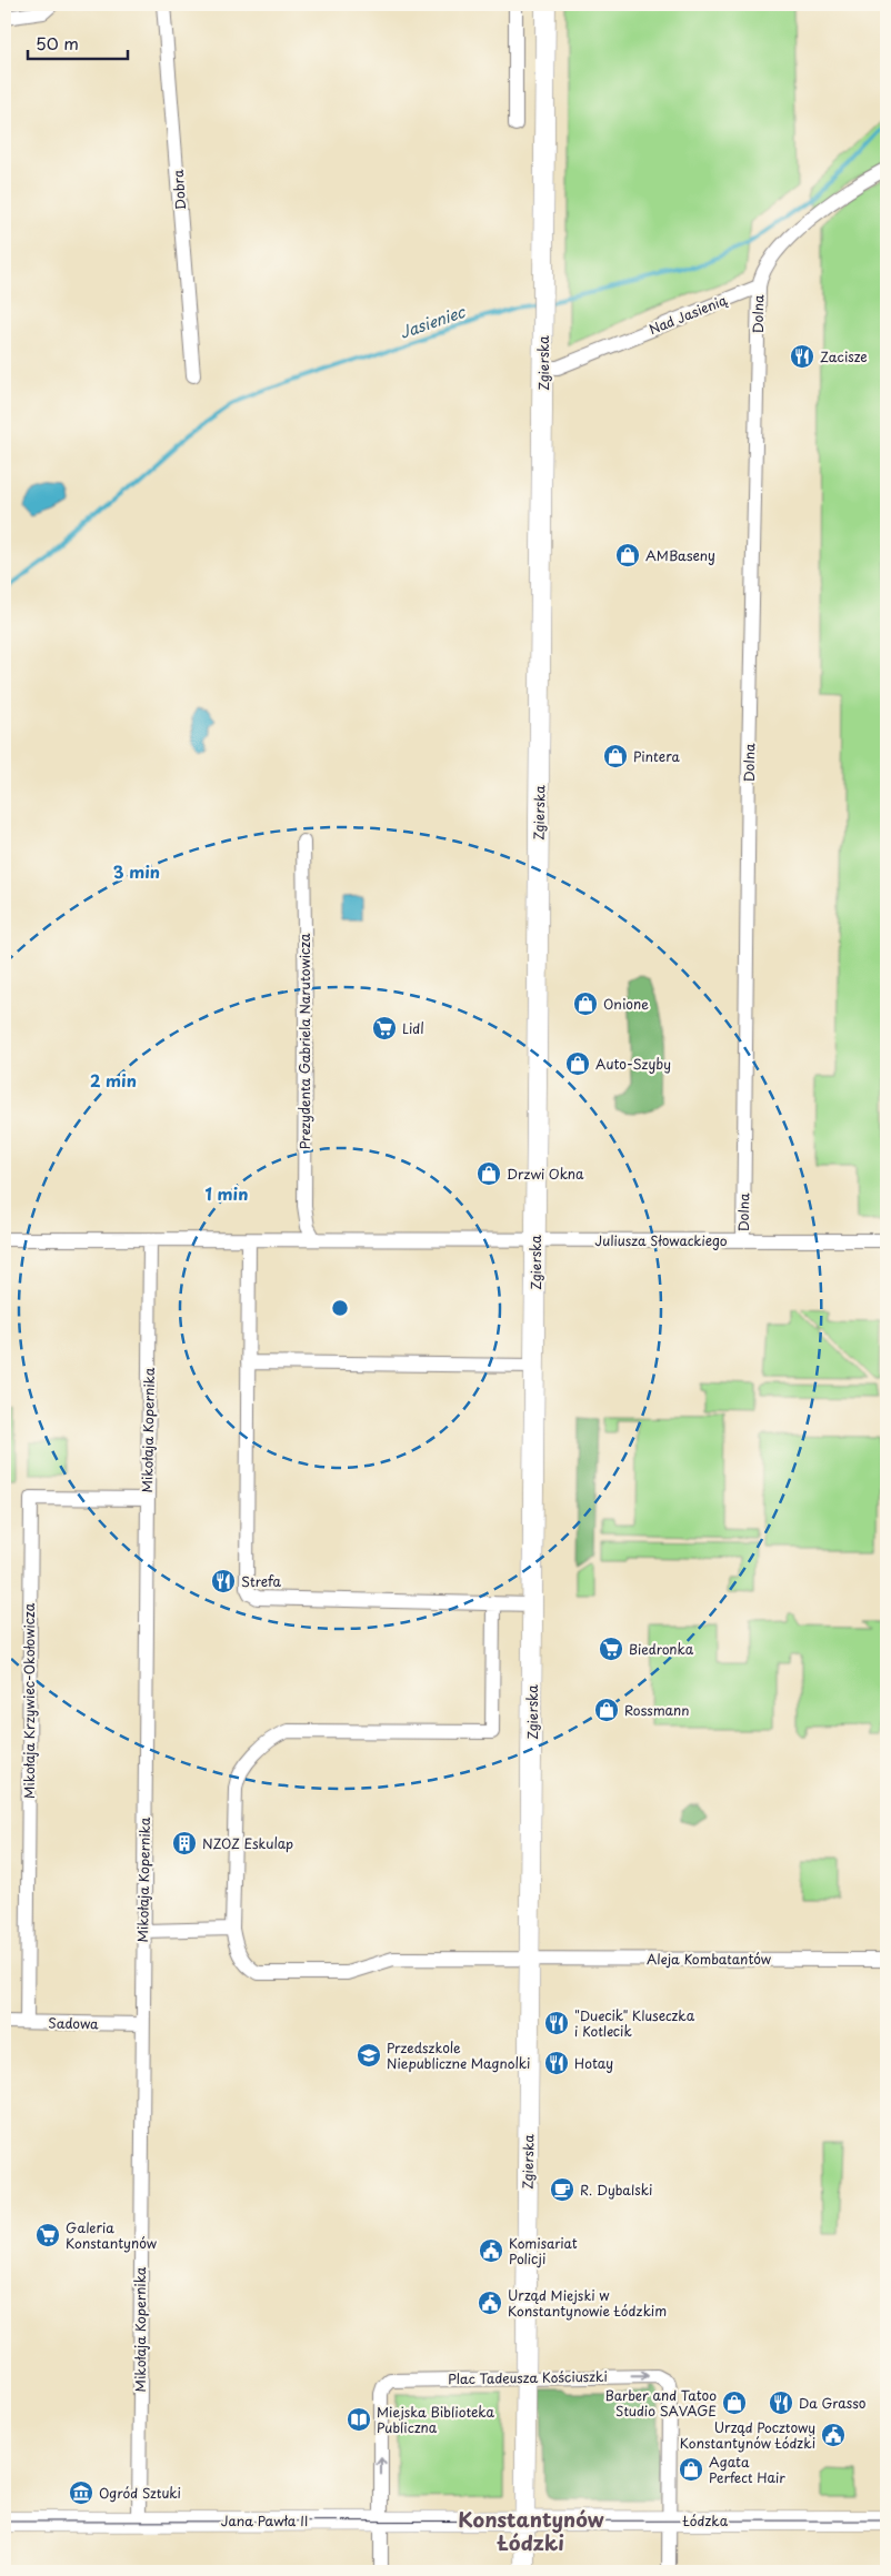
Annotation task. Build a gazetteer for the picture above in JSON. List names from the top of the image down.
{
  "streets": {
    "main road": ["Zgierska", "Jana Pawła II", "Łódzka"],
    "street": [
      "Dobra",
      "Nad Jasienią",
      "Dolna",
      "Prezydenta Gabriela Narutowicza",
      "Juliusza Słowackiego",
      "Mikołaja Kopernika",
      "Mikołaja Krzywiec-Okołowicza",
      "Aleja Kombatantów",
      "Sadowa",
      "Plac Tadeusza Kościuszki"
    ]
  },
  "crossings": [
    ["Nad Jasienią", "Dolna"],
    ["Nad Jasienią", "Zgierska"],
    ["Dolna", "Juliusza Słowackiego"],
    ["Zgierska", "Juliusza Słowackiego"],
    ["Zgierska", "Aleja Kombatantów"],
    ["Zgierska", "Plac Tadeusza Kościuszki"],
    ["Zgierska", "Jana Pawła II"],
    ["Zgierska", "Łódzka"],
    ["Mikołaja Kopernika", "Mikołaja Krzywiec-Okołowicza"],
    ["Mikołaja Kopernika", "Sadowa"],
    ["Mikołaja Kopernika", "Jana Pawła II"],
    ["Mikołaja Krzywiec-Okołowicza", "Sadowa"],
    ["Plac Tadeusza Kościuszki", "Jana Pawła II"],
    ["Plac Tadeusza Kościuszki", "Łódzka"],
    ["Jana Pawła II", "Łódzka"]
  ],
  "districts": ["Konstantynów Łódzki"],
  "water": ["Jasieniec"],
  "places": {
    "restaurant": [
      "Zacisze",
      "Strefa",
      "\"Duecik\" Kluseczka i Kotlecik",
      "Hotay",
      "Da Grasso"
    ],
    "shop": [
      "AMBaseny",
      "Pintera",
      "Onione",
      "Auto-Szyby",
      "Drzwi Okna",
      "Rossmann",
      "Barber and Tatoo Studio SAVAGE",
      "Agata Perfect Hair"
    ],
    "supermarket": ["Lidl", "Biedronka", "Galeria Konstantynów"],
    "building": ["NZOZ Eskulap"],
    "school or university": ["Przedszkole Niepubliczne Magnolki"],
    "cafe": ["R. Dybalski"],
    "public building": ["Komisariat Policji", "Urząd Miejski w Konstantynowie Łódzkim", "Urząd Pocztowy Konstantynów Łódzki"],
    "library": ["Miejska Biblioteka Publiczna"],
    "museum": ["Ogród Sztuki"]
  },
  "scale_bar": "50 m",
  "rings": ["3 min", "2 min", "1 min"]
}
